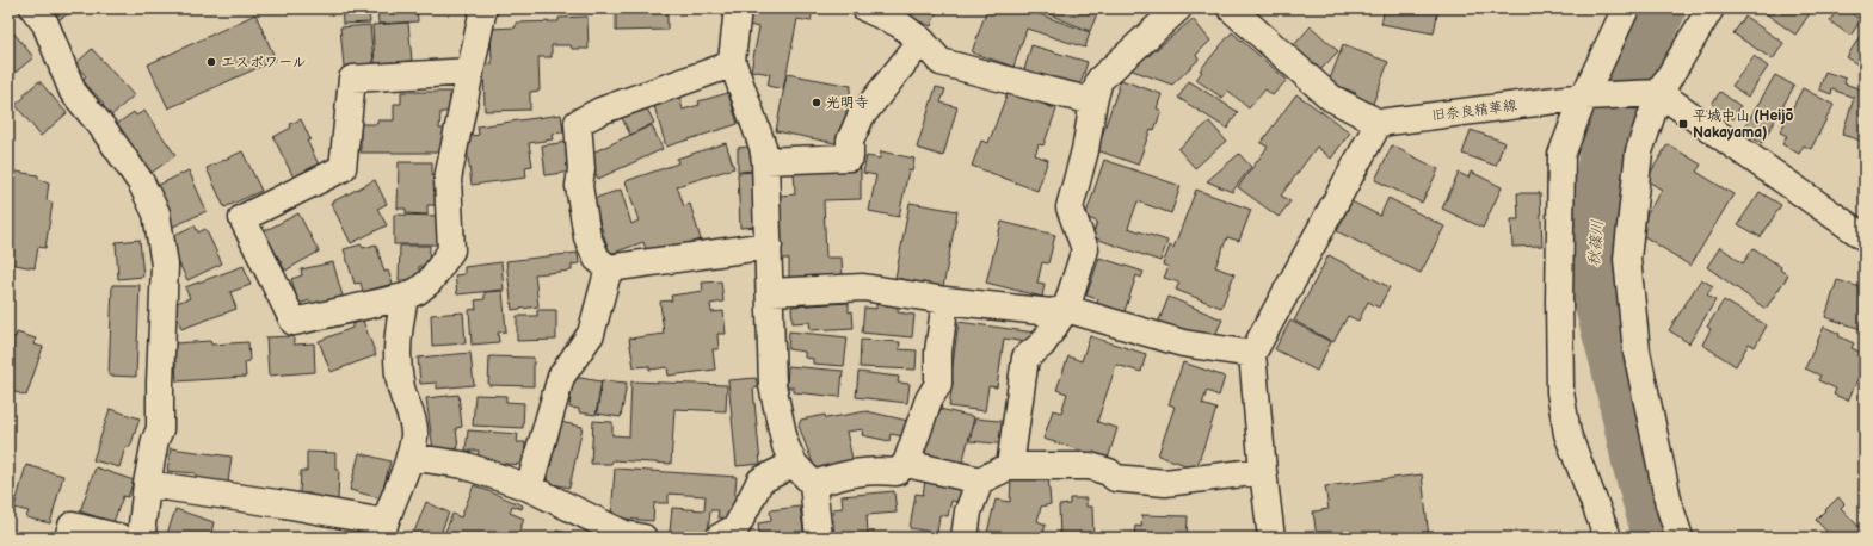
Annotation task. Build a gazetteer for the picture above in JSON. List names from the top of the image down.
{
  "streets": {
    "street": ["旧奈良精華線"]
  },
  "water": ["秋篠川"],
  "places": {
    "other": ["エスポワール", "光明寺"],
    "transit": ["平城中山 (Heijō Nakayama)"]
  }
}
